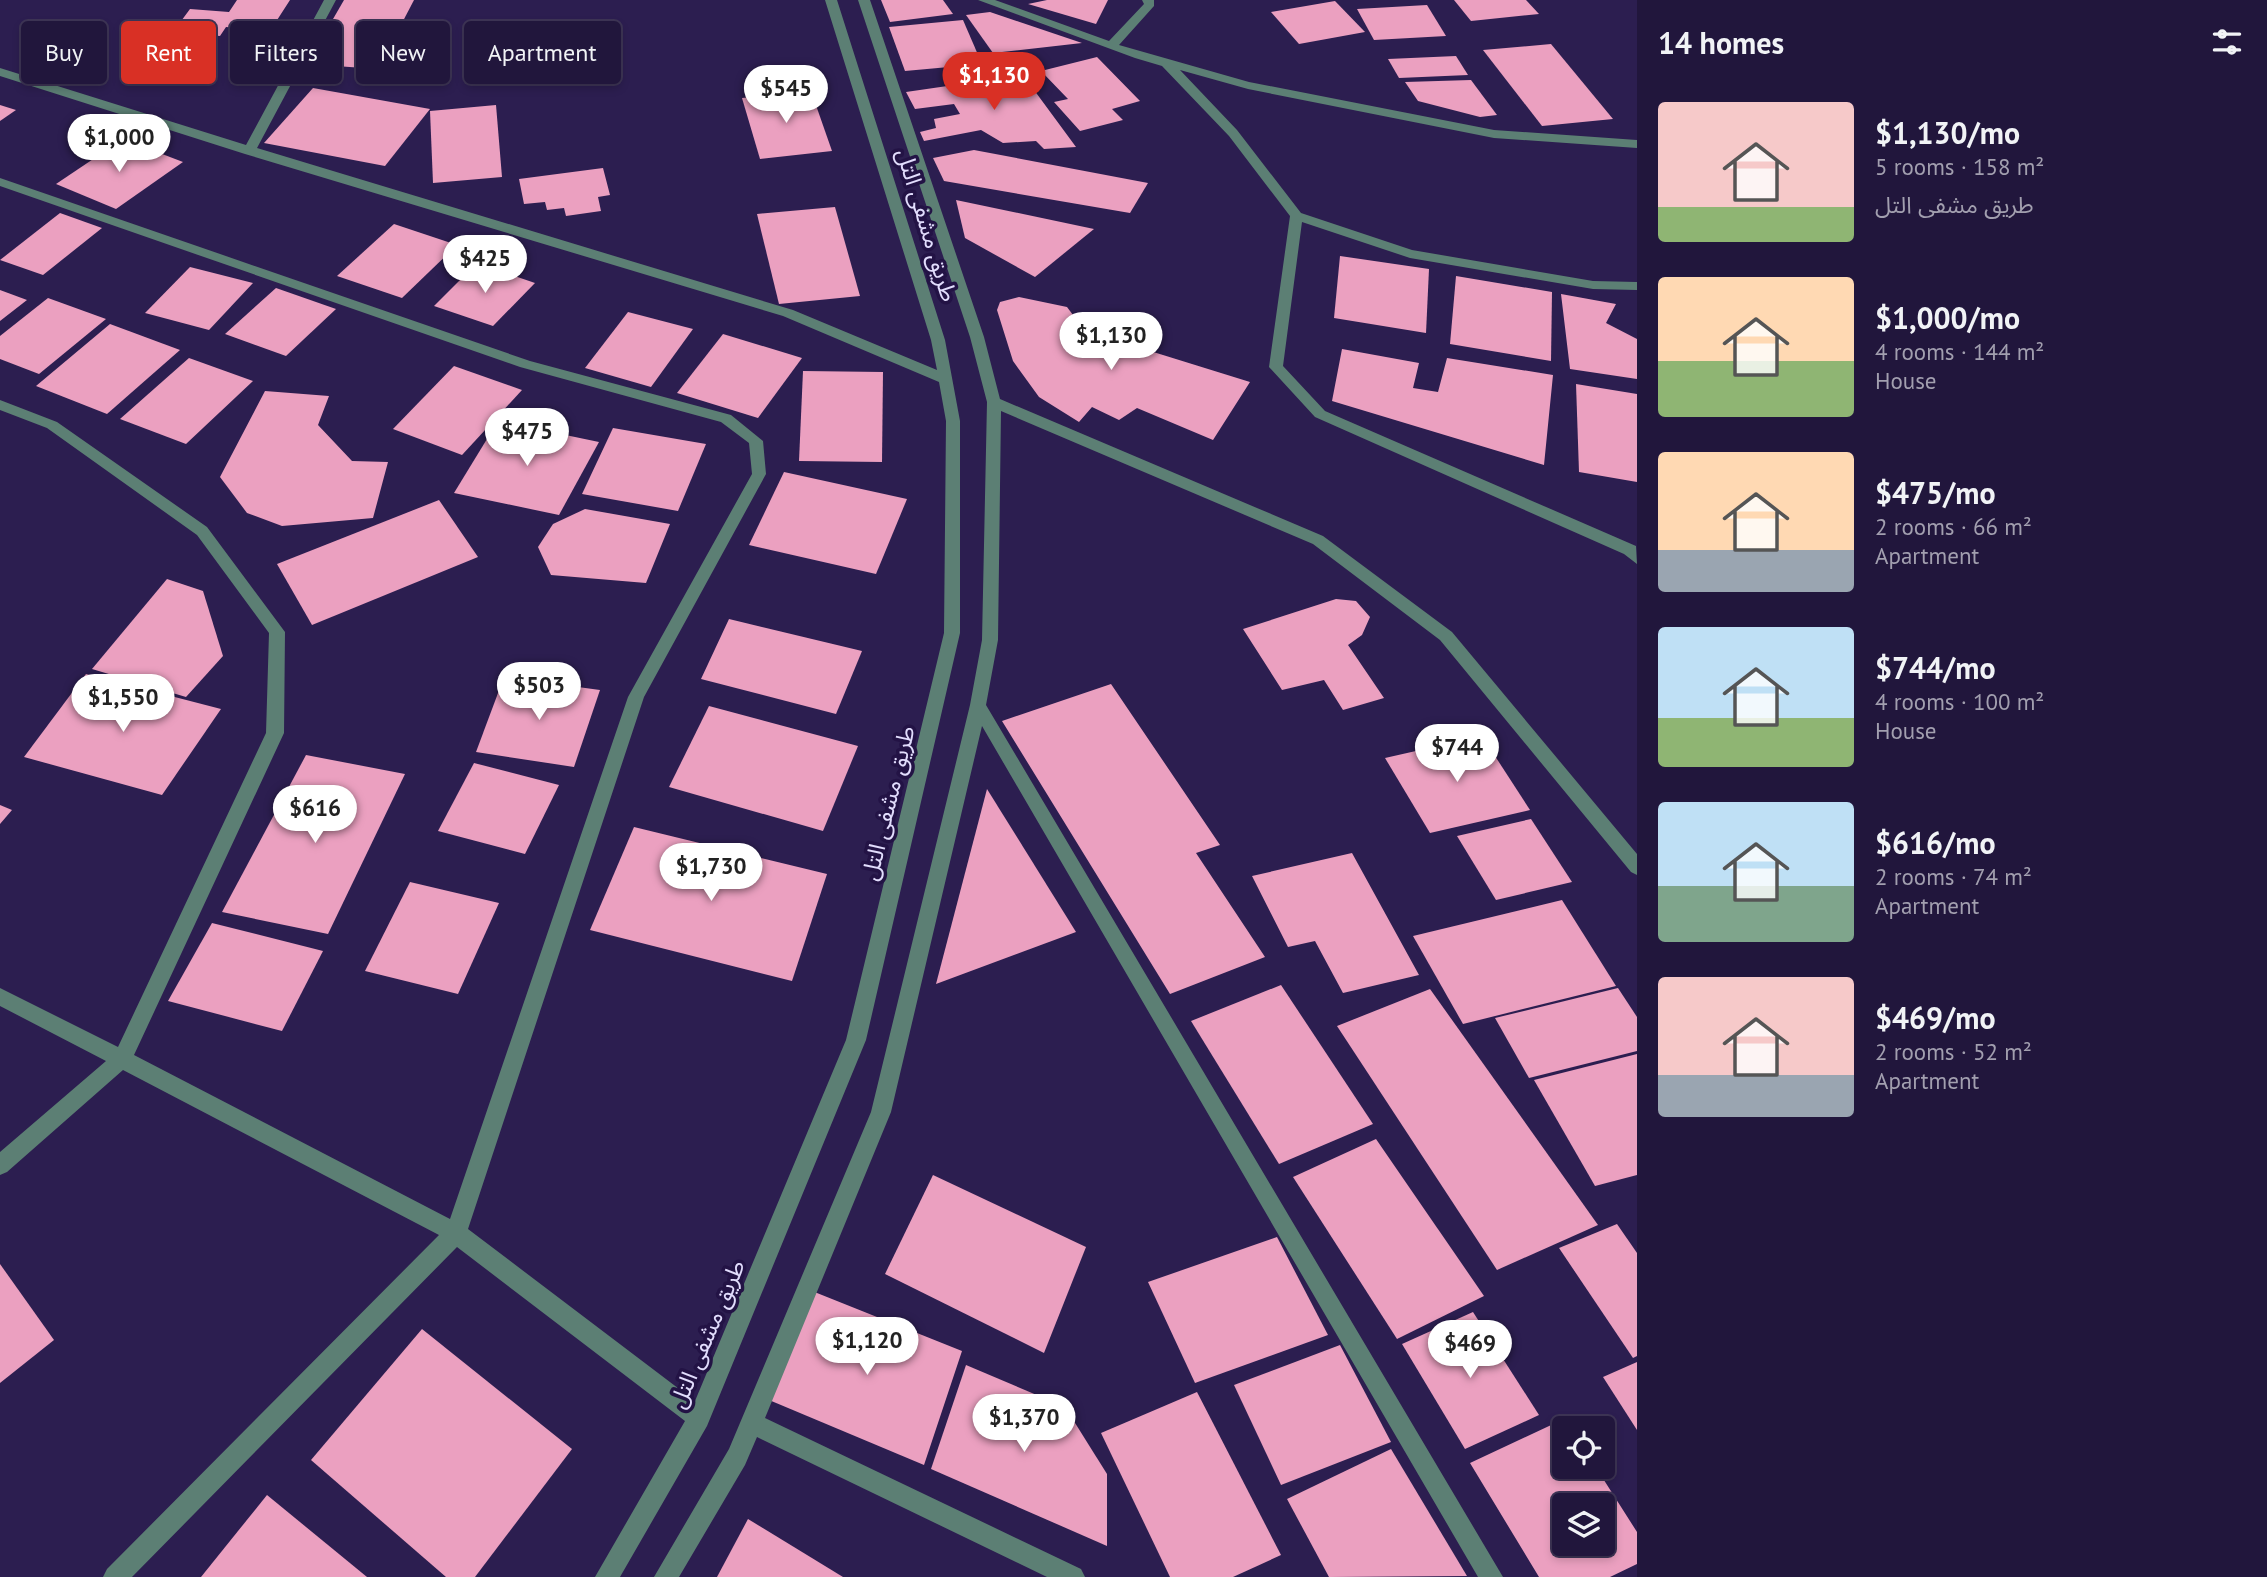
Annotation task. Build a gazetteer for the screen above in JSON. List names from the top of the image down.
{
  "streets": {
    "street": ["طريق مشفى التل"]
  },
  "page": {
    "heading": "14 homes",
    "chip": [
      "Buy",
      "Rent",
      "Filters",
      "New",
      "Apartment"
    ],
    "price": [
      "$1,130",
      "$545",
      "$1,000",
      "$425",
      "$1,130",
      "$475",
      "$503",
      "$1,550",
      "$744",
      "$616",
      "$1,730",
      "$1,120",
      "$469",
      "$1,370"
    ],
    "list": [
      {
        "name": "$1,130/mo",
        "note": "5 rooms · 158 m² · طريق مشفى التل"
      },
      {
        "name": "$1,000/mo",
        "note": "4 rooms · 144 m² · House"
      },
      {
        "name": "$475/mo",
        "note": "2 rooms · 66 m² · Apartment"
      },
      {
        "name": "$744/mo",
        "note": "4 rooms · 100 m² · House"
      },
      {
        "name": "$616/mo",
        "note": "2 rooms · 74 m² · Apartment"
      },
      {
        "name": "$469/mo",
        "note": "2 rooms · 52 m² · Apartment"
      }
    ]
  }
}
